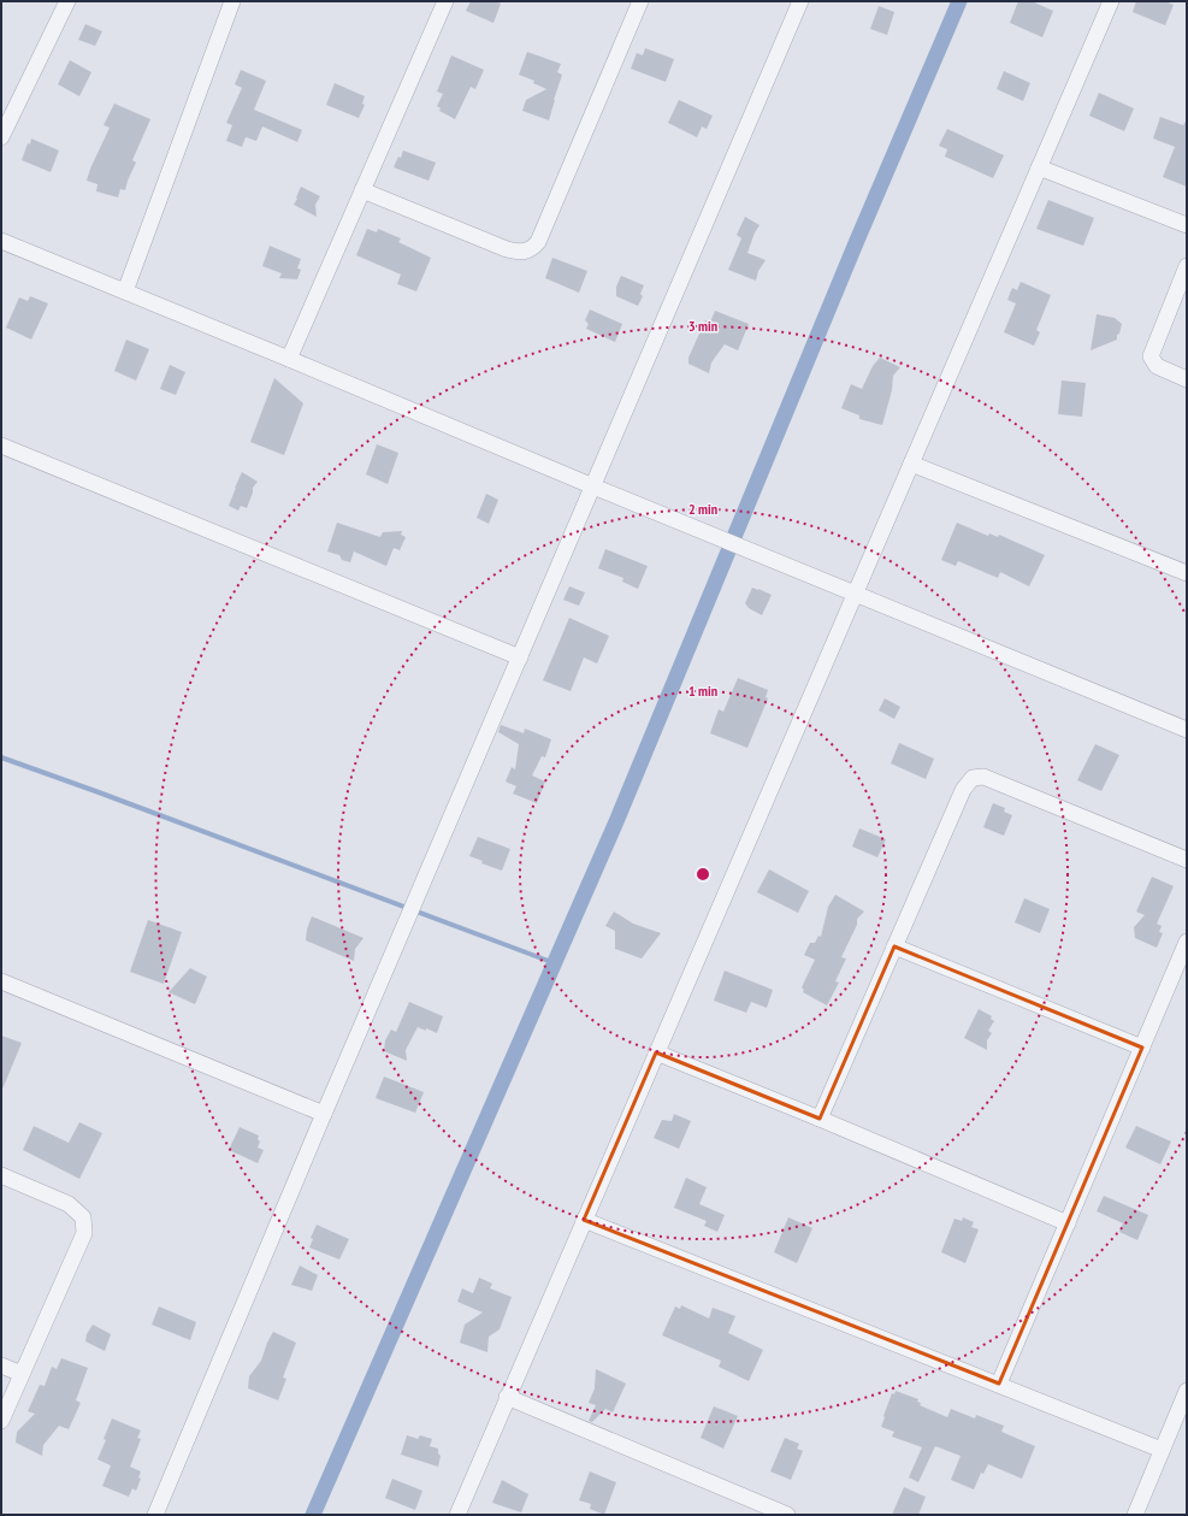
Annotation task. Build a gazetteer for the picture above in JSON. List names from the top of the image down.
{
  "rings": ["3 min", "2 min", "1 min"]
}
